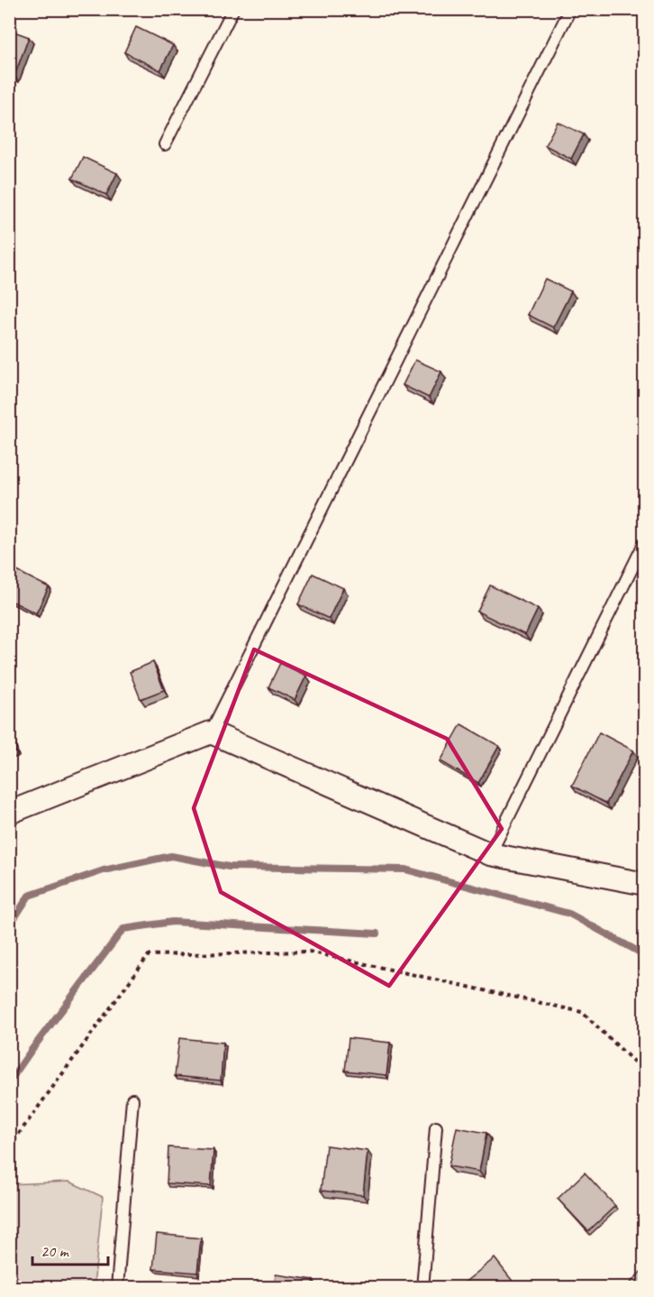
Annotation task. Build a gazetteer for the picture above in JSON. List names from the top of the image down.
{
  "scale_bar": "20 m"
}
